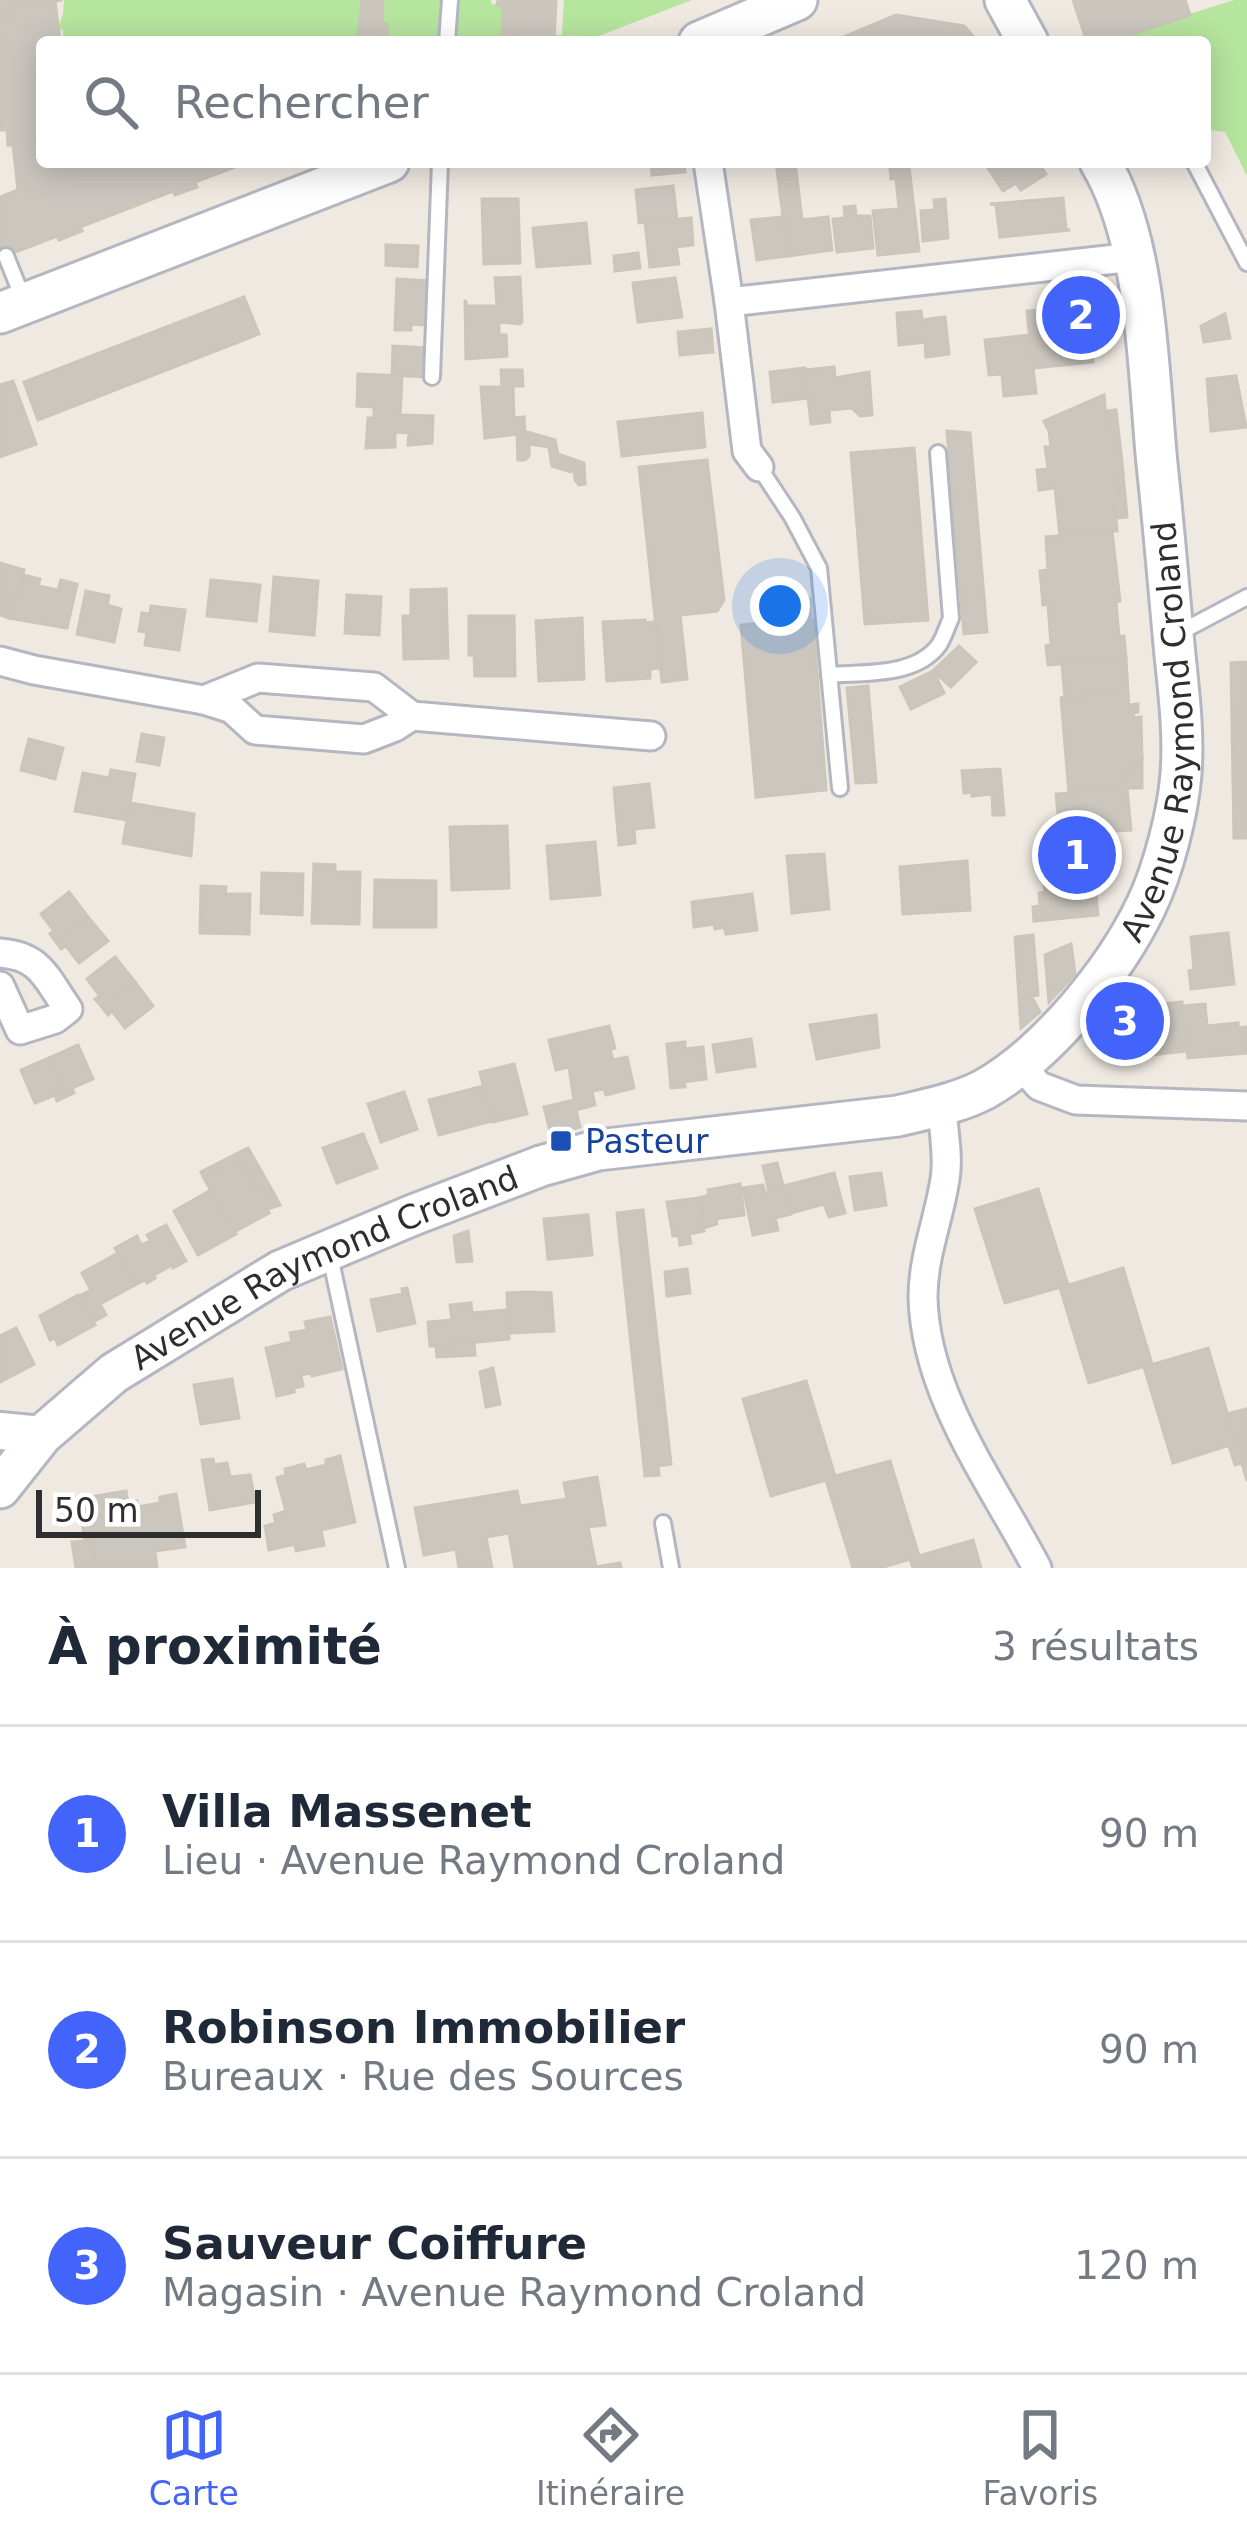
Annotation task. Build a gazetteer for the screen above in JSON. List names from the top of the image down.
{
  "streets": {
    "main road": ["Avenue Raymond Croland"]
  },
  "places": {
    "transit": ["Pasteur"]
  },
  "scale_bar": "50 m",
  "page": {
    "search": "Rechercher",
    "pins": ["2", "1", "3"],
    "scale": "50 m",
    "heading": ["À proximité", "3 résultats"],
    "list": [
      {
        "mark": "1",
        "name": "Villa Massenet",
        "note": "Lieu · Avenue Raymond Croland",
        "value": "90 m"
      },
      {
        "mark": "2",
        "name": "Robinson Immobilier",
        "note": "Bureaux · Rue des Sources",
        "value": "90 m"
      },
      {
        "mark": "3",
        "name": "Sauveur Coiffure",
        "note": "Magasin · Avenue Raymond Croland",
        "value": "120 m"
      }
    ],
    "nav": ["Carte", "Itinéraire", "Favoris"]
  }
}
